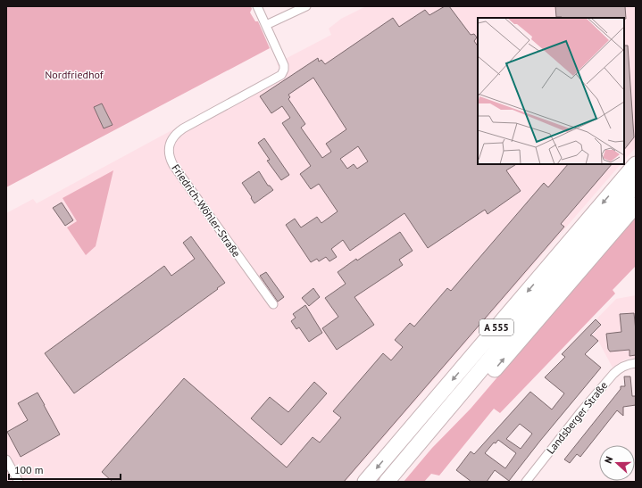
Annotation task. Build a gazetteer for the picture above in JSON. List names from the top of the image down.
{
  "streets": {
    "highway": ["A 555"],
    "street": ["Friedrich-Wöhler-Straße", "Landsberger Straße"]
  },
  "parks": ["Nordfriedhof"],
  "scale_bar": "100 m",
  "north": "left"
}
